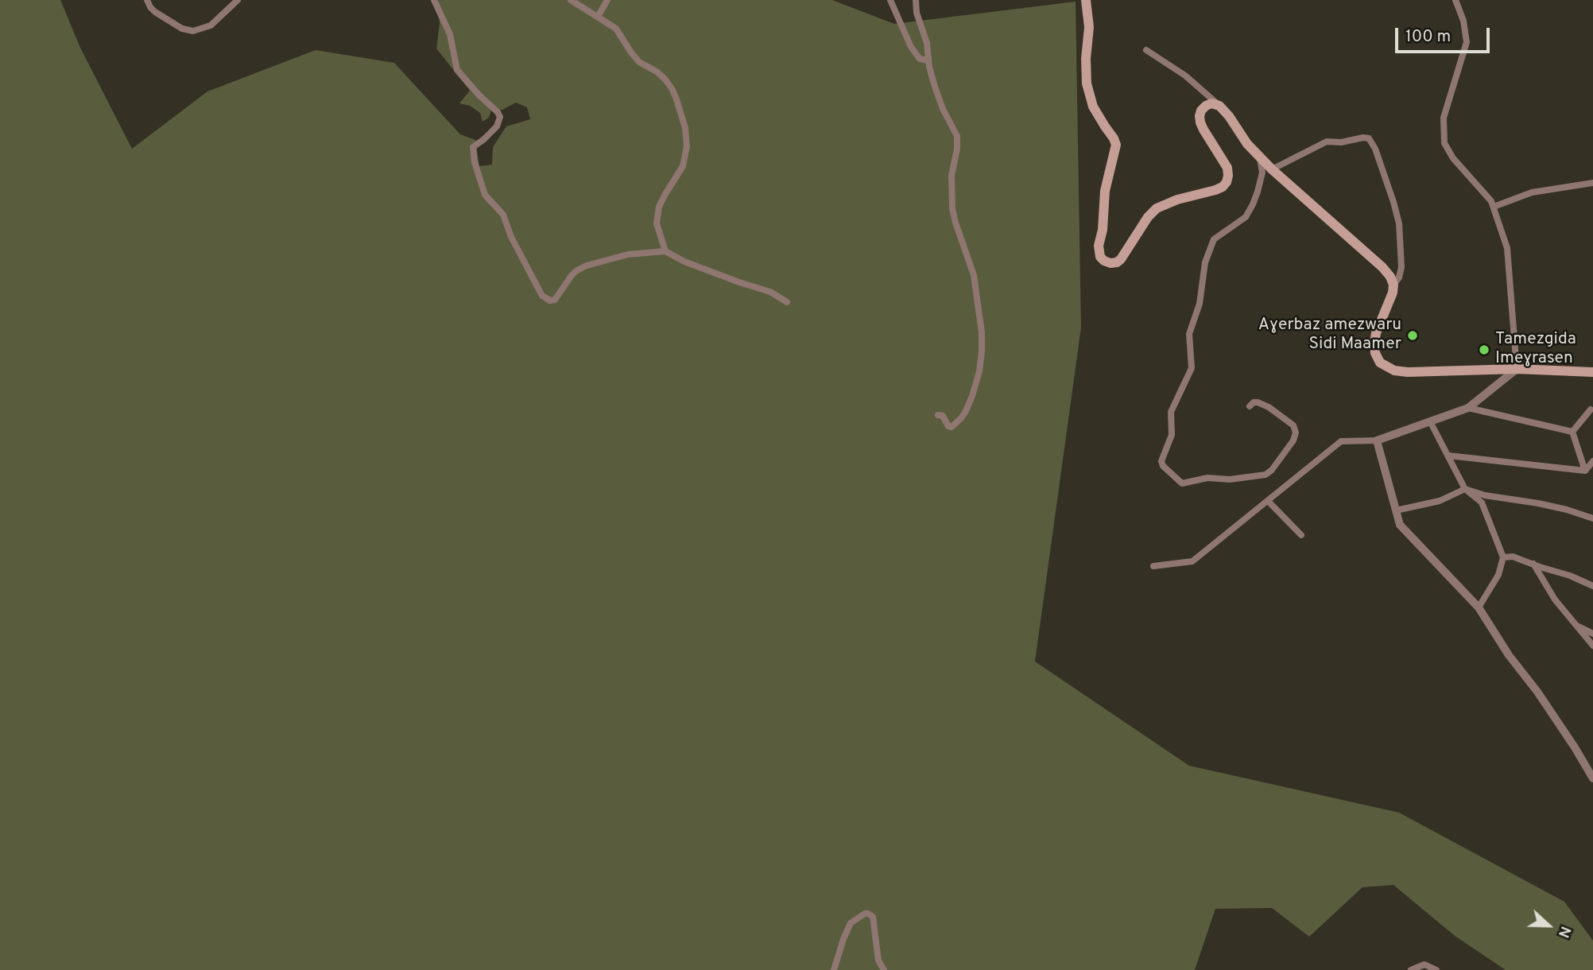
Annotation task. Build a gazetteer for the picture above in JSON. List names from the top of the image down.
{
  "places": ["Aɣerbaz amezwaru Sidi Maamer", "Tamezgida Imeɣrasen"],
  "scale_bar": "100 m",
  "north": "right"
}
